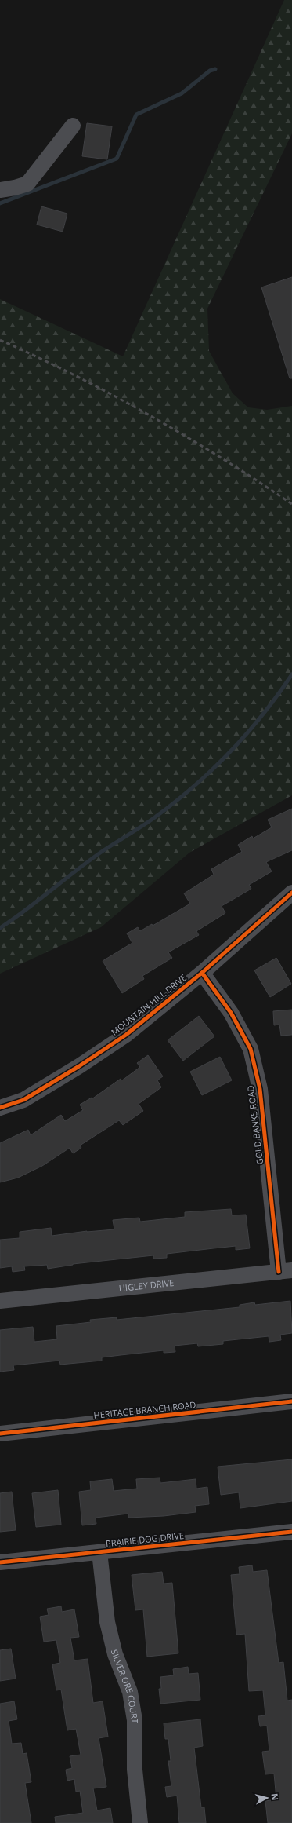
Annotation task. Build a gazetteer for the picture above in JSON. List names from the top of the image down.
{
  "streets": {
    "street": [
      "MOUNTAIN HILL DRIVE",
      "GOLD BANKS ROAD",
      "HIGLEY DRIVE",
      "HERITAGE BRANCH ROAD",
      "PRAIRIE DOG DRIVE",
      "SILVER ORE COURT"
    ]
  },
  "crossings": [
    ["MOUNTAIN HILL DRIVE", "GOLD BANKS ROAD"],
    ["GOLD BANKS ROAD", "HIGLEY DRIVE"],
    ["PRAIRIE DOG DRIVE", "SILVER ORE COURT"]
  ],
  "north": "right"
}
